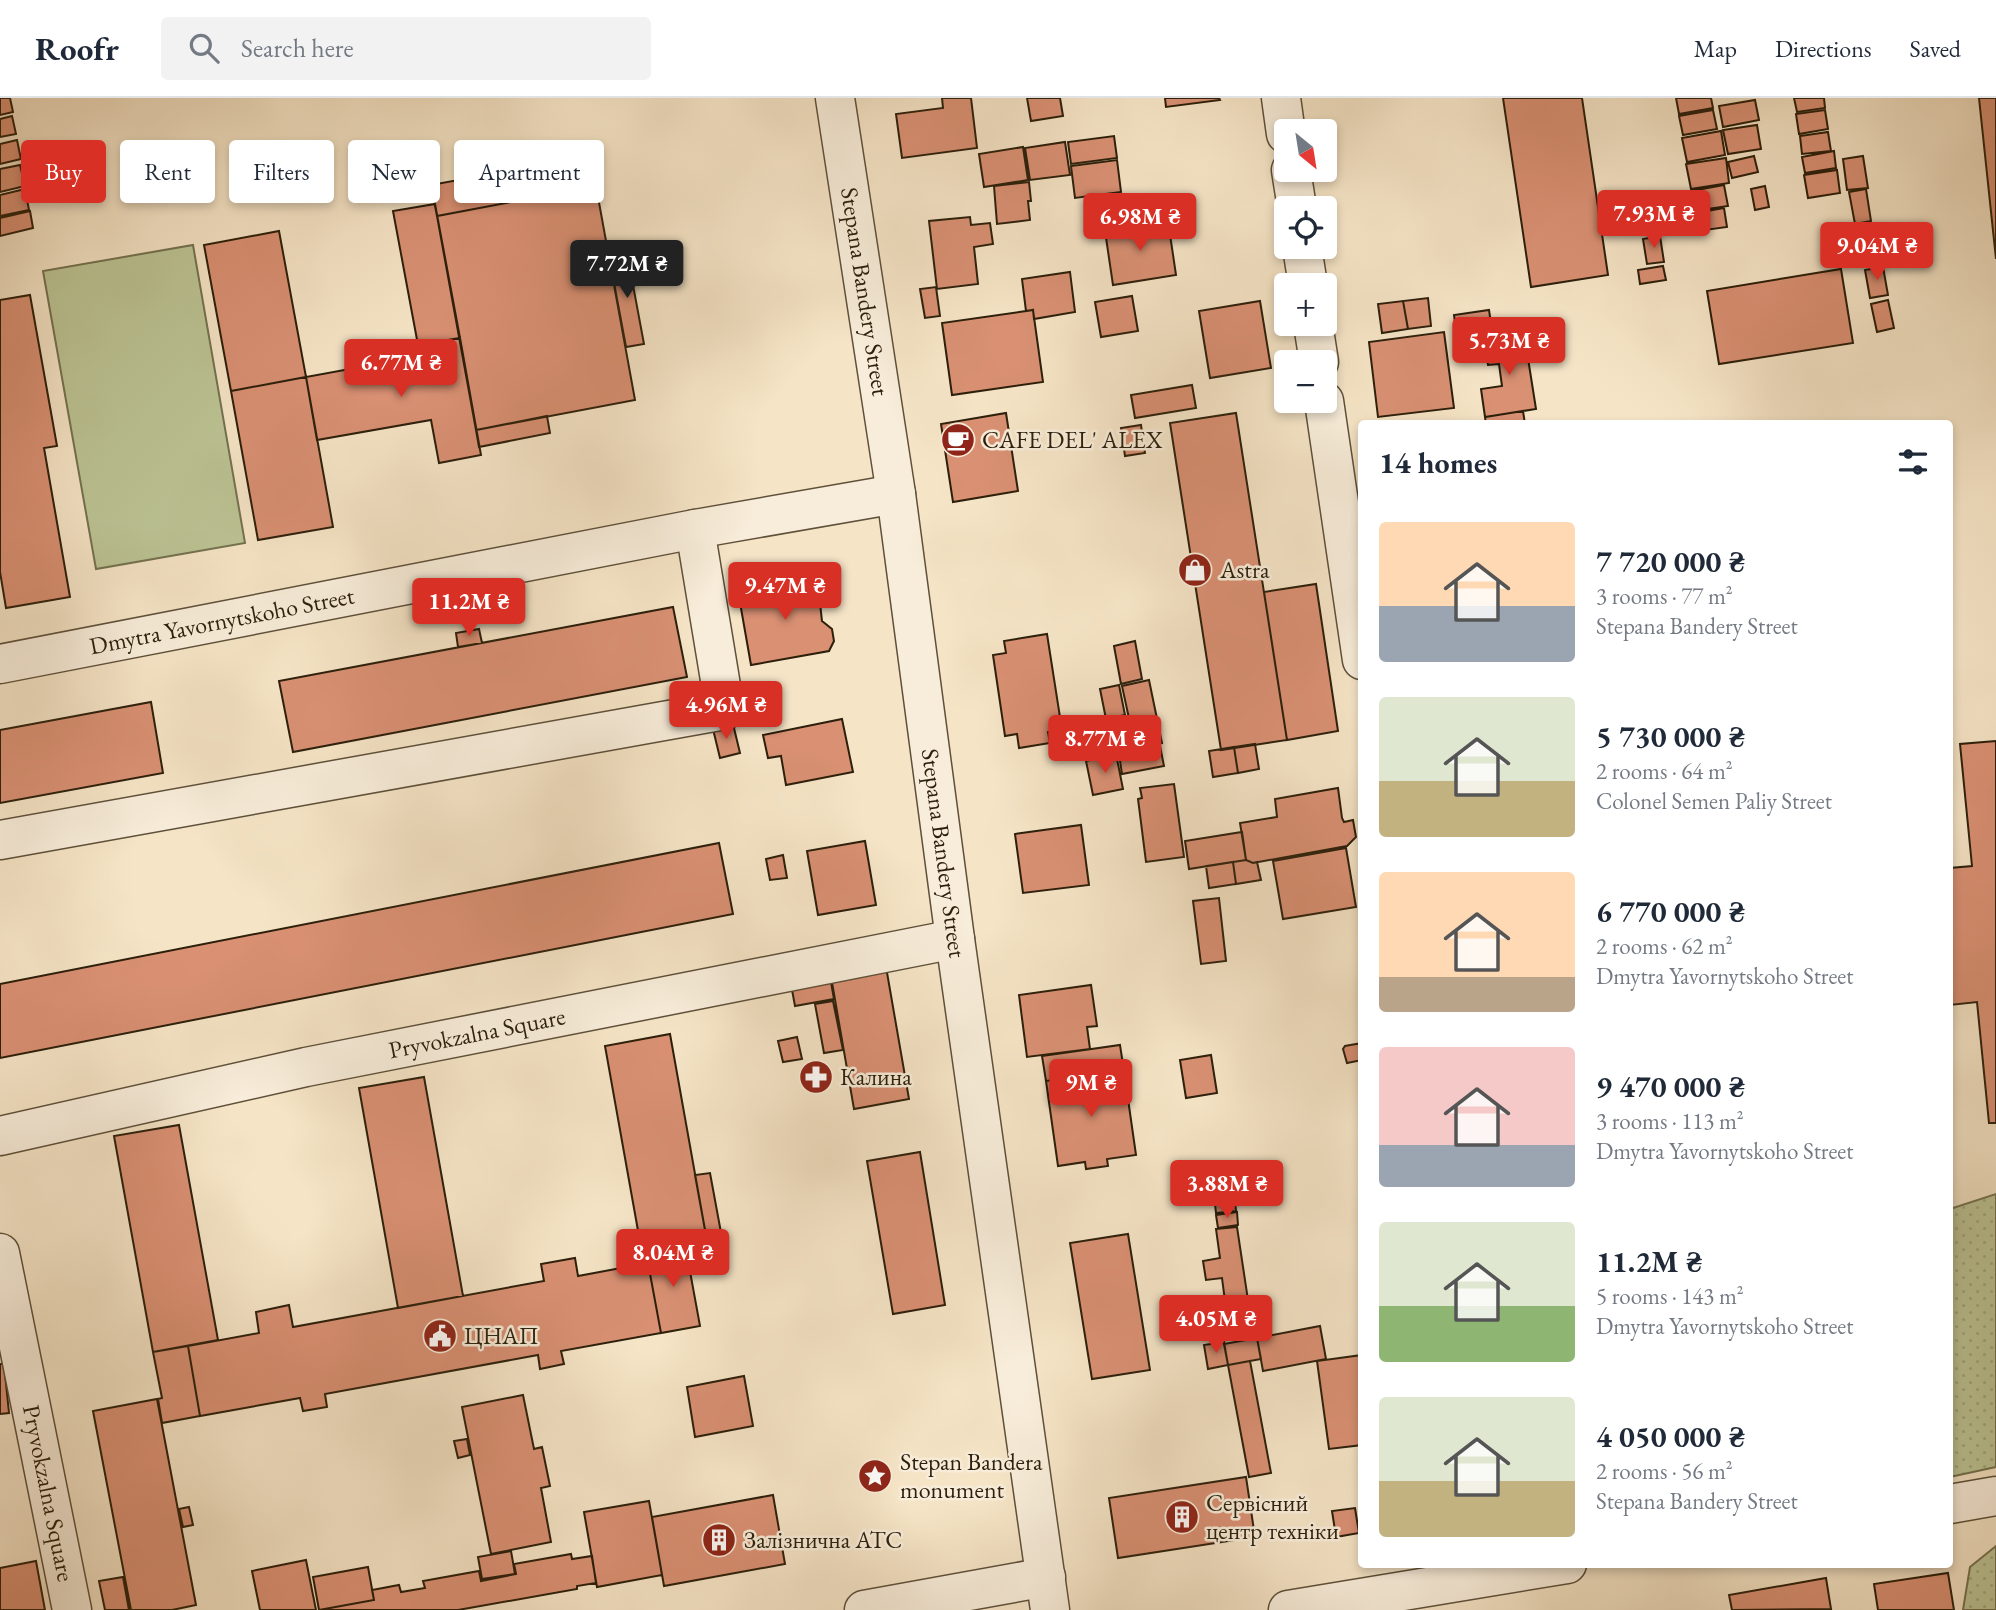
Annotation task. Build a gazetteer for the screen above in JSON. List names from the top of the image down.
{
  "streets": {
    "street": ["Stepana Bandery Street", "Dmytra Yavornytskoho Street", "Pryvokzalna Square"]
  },
  "crossings": [
    ["Stepana Bandery Street", "Dmytra Yavornytskoho Street"],
    ["Stepana Bandery Street", "Pryvokzalna Square"]
  ],
  "places": {
    "cafe": ["CAFE DEL' ALEX"],
    "shop": ["Astra"],
    "pharmacy": ["Калина"],
    "public building": ["ЦНАП"],
    "place": ["Stepan Bandera monument"],
    "building": ["Сервісний центр техніки", "Залізнична АТС"]
  },
  "north": "bottom right",
  "page": {
    "header": "Roofr",
    "search": "Search here",
    "nav": ["Map", "Directions", "Saved"],
    "map_buttons": ["+", "−"],
    "chip": [
      "Buy",
      "Rent",
      "Filters",
      "New",
      "Apartment"
    ],
    "price": [
      "7.93M ₴",
      "6.98M ₴",
      "9.04M ₴",
      "7.72M ₴",
      "5.73M ₴",
      "6.77M ₴",
      "9.47M ₴",
      "11.2M ₴",
      "4.96M ₴",
      "8.77M ₴",
      "9M ₴",
      "3.88M ₴",
      "8.04M ₴",
      "4.05M ₴"
    ],
    "heading": "14 homes",
    "list": [
      {
        "name": "7 720 000 ₴",
        "note": "3 rooms · 77 m² · Stepana Bandery Street"
      },
      {
        "name": "5 730 000 ₴",
        "note": "2 rooms · 64 m² · Colonel Semen Paliy Street"
      },
      {
        "name": "6 770 000 ₴",
        "note": "2 rooms · 62 m² · Dmytra Yavornytskoho Street"
      },
      {
        "name": "9 470 000 ₴",
        "note": "3 rooms · 113 m² · Dmytra Yavornytskoho Street"
      },
      {
        "name": "11.2M ₴",
        "note": "5 rooms · 143 m² · Dmytra Yavornytskoho Street"
      },
      {
        "name": "4 050 000 ₴",
        "note": "2 rooms · 56 m² · Stepana Bandery Street"
      }
    ]
  }
}
